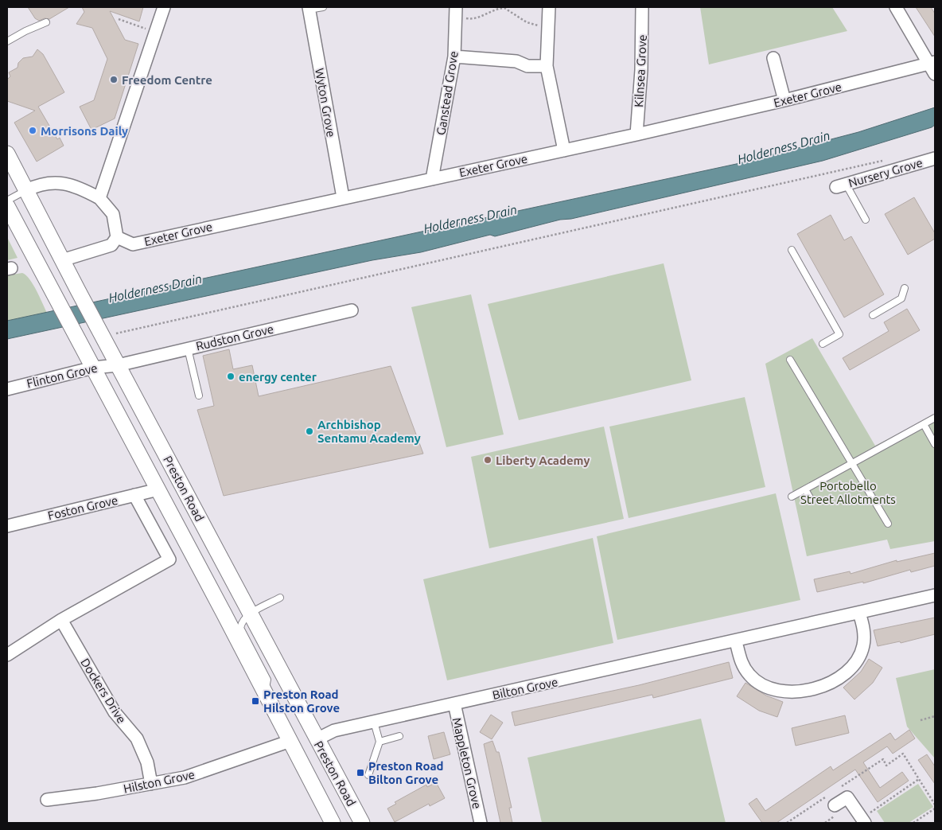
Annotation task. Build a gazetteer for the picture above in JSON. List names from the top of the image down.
{
  "streets": {
    "street": [
      "Kilnsea Grove",
      "Ganstead Grove",
      "Exeter Grove",
      "Wyton Grove",
      "Nursery Grove",
      "Rudston Grove",
      "Flinton Grove",
      "Preston Road",
      "Foston Grove",
      "Bilton Grove",
      "Dockers Drive",
      "Mappleton Grove",
      "Hilston Grove"
    ]
  },
  "crossings": [
    ["Kilnsea Grove", "Exeter Grove"],
    ["Ganstead Grove", "Exeter Grove"],
    ["Exeter Grove", "Wyton Grove"],
    ["Rudston Grove", "Flinton Grove"],
    ["Rudston Grove", "Preston Road"],
    ["Flinton Grove", "Preston Road"],
    ["Preston Road", "Foston Grove"],
    ["Preston Road", "Bilton Grove"],
    ["Preston Road", "Hilston Grove"],
    ["Bilton Grove", "Mappleton Grove"],
    ["Dockers Drive", "Hilston Grove"]
  ],
  "water": ["Holderness Drain"],
  "parks": ["Portobello Street Allotments"],
  "places": {
    "other": [
      "Freedom Centre",
      "Morrisons Daily",
      "energy center",
      "Archbishop Sentamu Academy",
      "Liberty Academy"
    ],
    "transit": ["Preston Road Hilston Grove", "Preston Road Bilton Grove"]
  }
}
